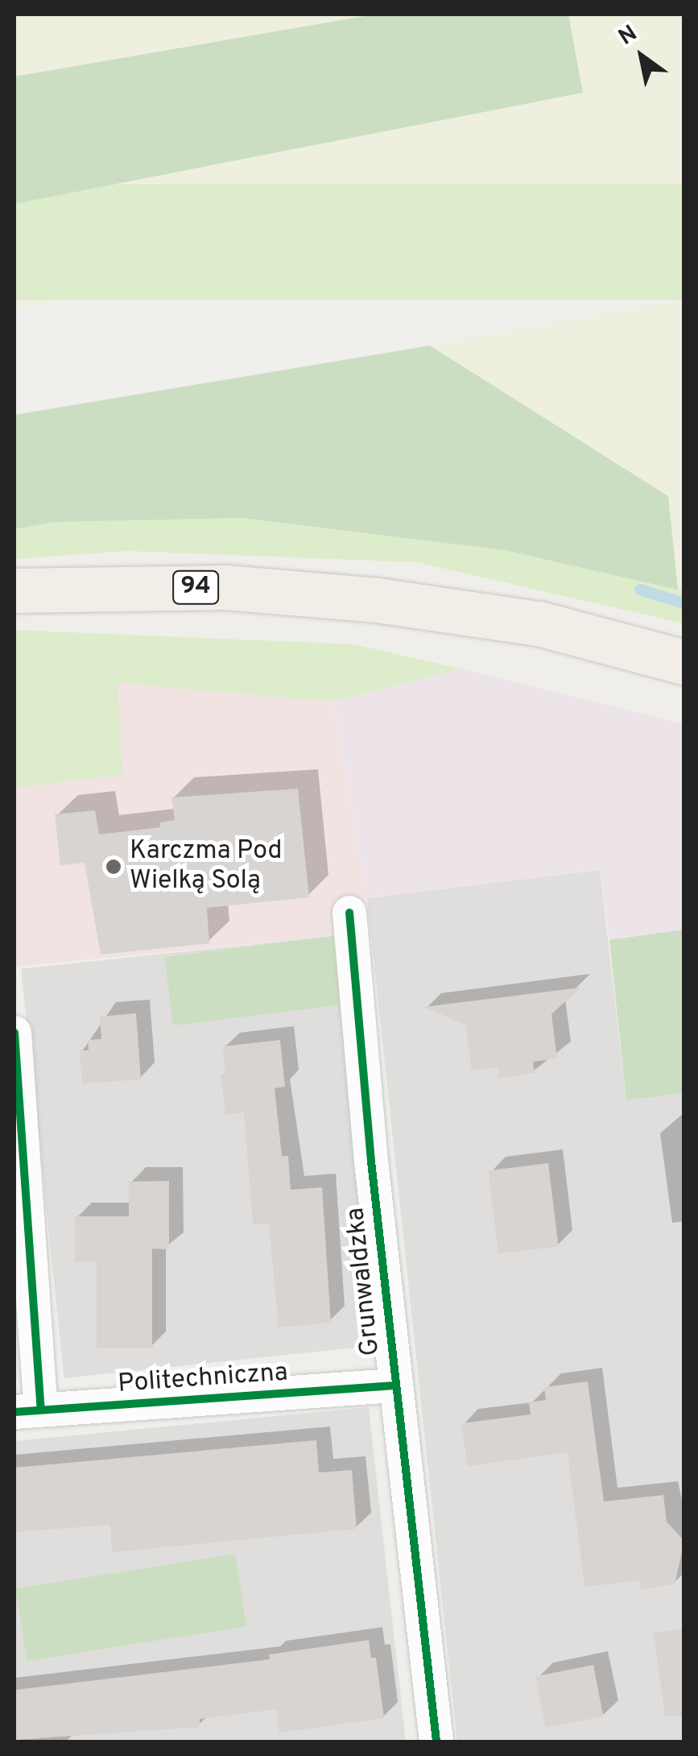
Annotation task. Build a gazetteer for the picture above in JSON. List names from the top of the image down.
{
  "streets": {
    "main road": ["94"],
    "street": ["Grunwaldzka", "Politechniczna"]
  },
  "crossings": [
    ["Grunwaldzka", "Politechniczna"]
  ],
  "places": ["Karczma Pod Wielką Solą"],
  "north": "top left"
}
